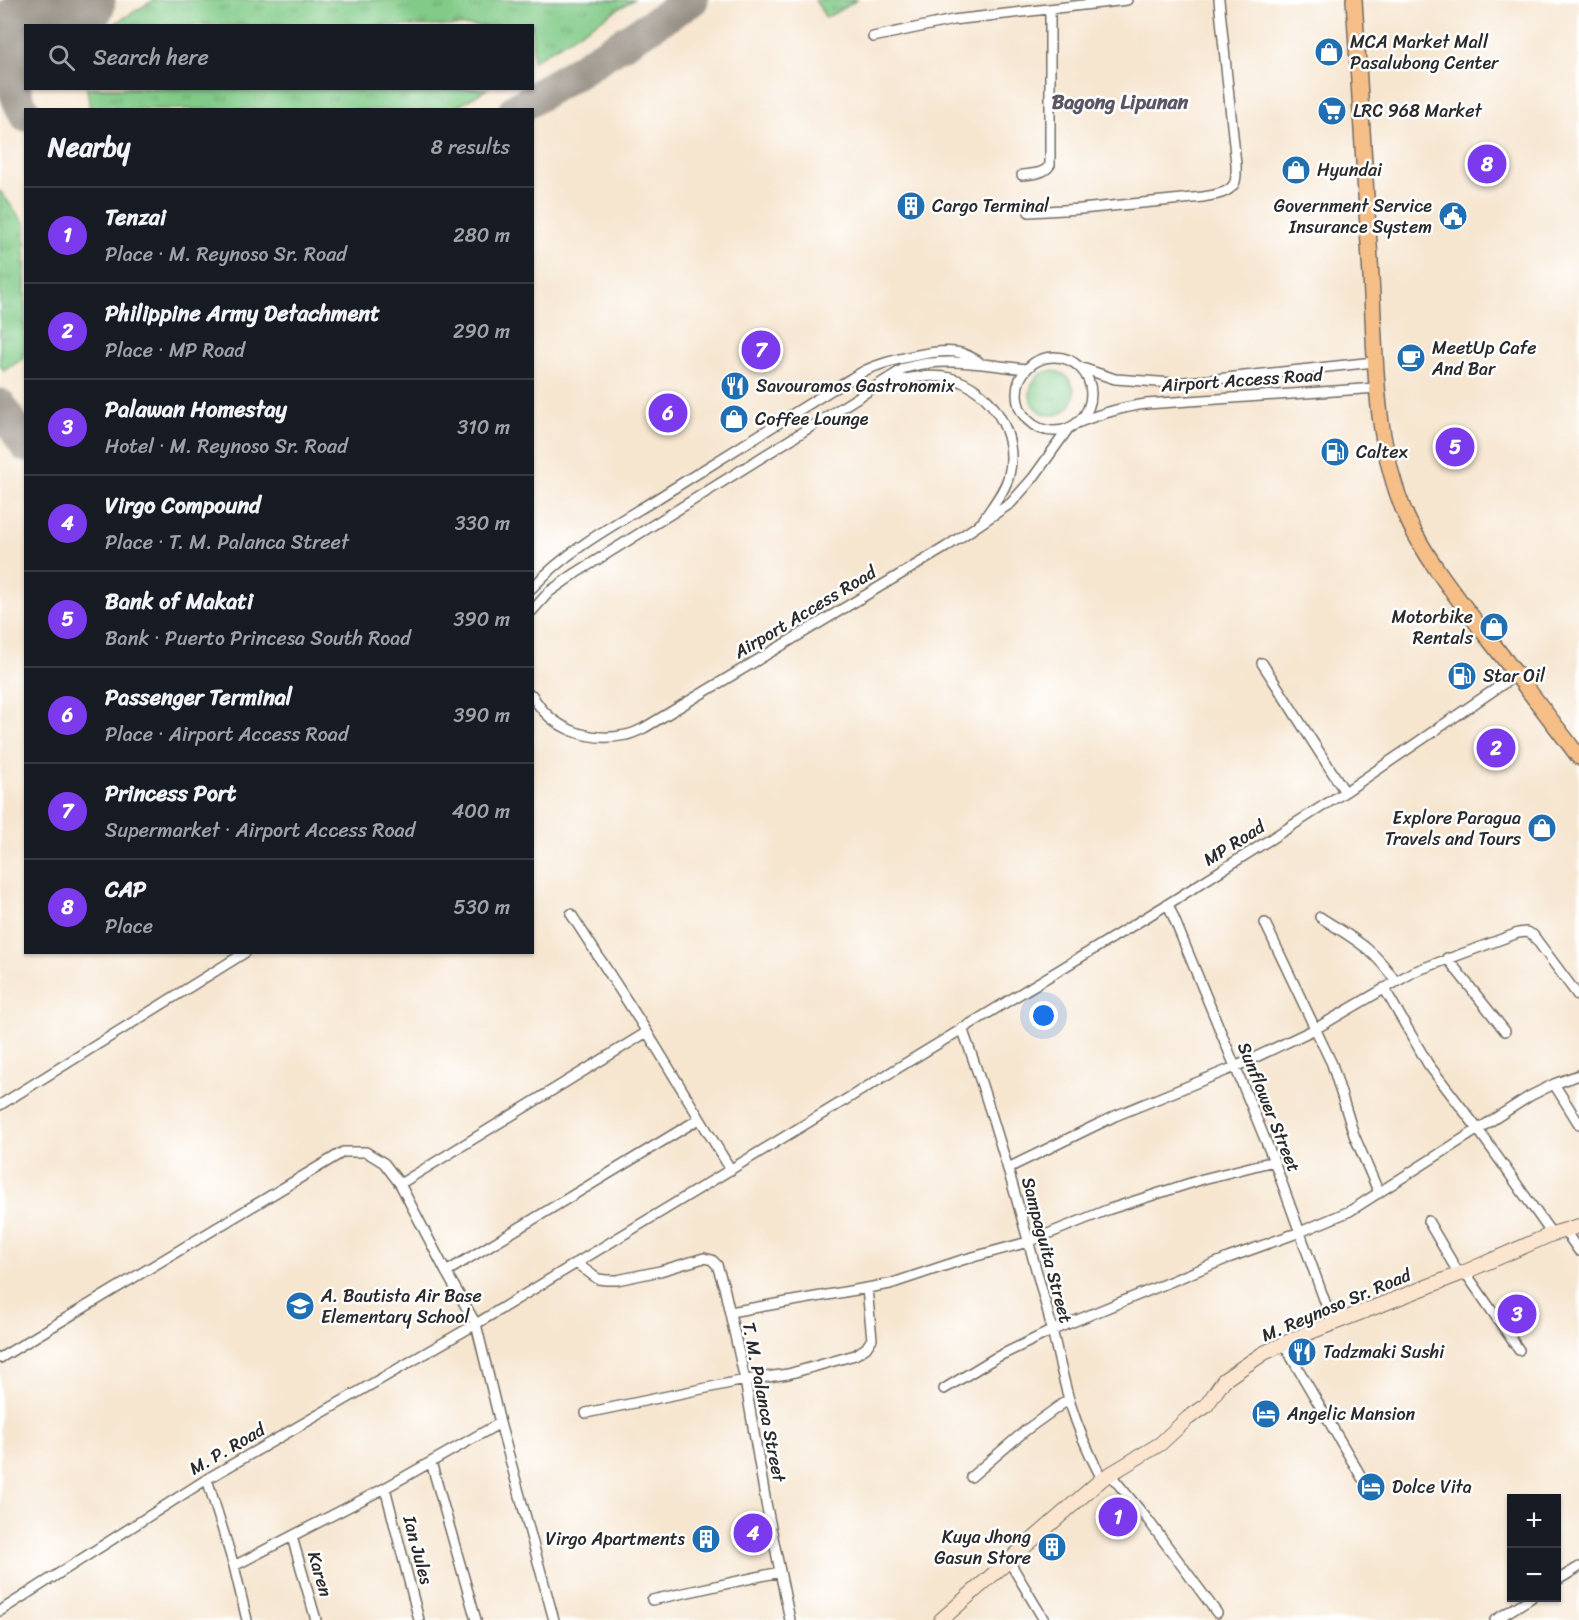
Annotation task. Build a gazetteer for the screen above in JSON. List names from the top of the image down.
{
  "streets": {
    "street": [
      "Airport Access Road",
      "MP Road",
      "Sunflower Street",
      "Sampaguita Street",
      "M. Reynoso Sr. Road",
      "T. M. Palanca Street",
      "M. P. Road",
      "Ian Jules",
      "Karen"
    ]
  },
  "crossings": [
    ["MP Road", "Sunflower Street"],
    ["MP Road", "Sampaguita Street"],
    ["MP Road", "M. P. Road"],
    ["Sunflower Street", "M. Reynoso Sr. Road"],
    ["Sampaguita Street", "M. Reynoso Sr. Road"],
    ["T. M. Palanca Street", "M. P. Road"]
  ],
  "districts": ["Bagong Lipunan"],
  "places": {
    "shop": [
      "MCA Market Mall Pasalubong Center",
      "Hyundai",
      "Coffee Lounge",
      "Motorbike Rentals",
      "Explore Paragua Travels and Tours"
    ],
    "supermarket": ["LRC 968 Market"],
    "building": ["Cargo Terminal", "Virgo Apartments", "Kuya Jhong Gasun Store"],
    "public building": ["Government Service Insurance System"],
    "cafe": ["MeetUp Cafe And Bar"],
    "restaurant": ["Savouramos Gastronomix", "Tadzmaki Sushi"],
    "fuel station": ["Caltex", "Star Oil"],
    "school or university": ["A. Bautista Air Base Elementary School"],
    "hotel": ["Angelic Mansion", "Dolce Vita"]
  },
  "page": {
    "search": "Search here",
    "heading": ["Nearby", "8 results"],
    "pins": [
      "8",
      "7",
      "6",
      "5",
      "2",
      "3",
      "1",
      "4"
    ],
    "list": [
      {
        "mark": "1",
        "name": "Tenzai",
        "note": "Place · M. Reynoso Sr. Road",
        "value": "280 m"
      },
      {
        "mark": "2",
        "name": "Philippine Army Detachment",
        "note": "Place · MP Road",
        "value": "290 m"
      },
      {
        "mark": "3",
        "name": "Palawan Homestay",
        "note": "Hotel · M. Reynoso Sr. Road",
        "value": "310 m"
      },
      {
        "mark": "4",
        "name": "Virgo Compound",
        "note": "Place · T. M. Palanca Street",
        "value": "330 m"
      },
      {
        "mark": "5",
        "name": "Bank of Makati",
        "note": "Bank · Puerto Princesa South Road",
        "value": "390 m"
      },
      {
        "mark": "6",
        "name": "Passenger Terminal",
        "note": "Place · Airport Access Road",
        "value": "390 m"
      },
      {
        "mark": "7",
        "name": "Princess Port",
        "note": "Supermarket · Airport Access Road",
        "value": "400 m"
      },
      {
        "mark": "8",
        "name": "CAP",
        "note": "Place",
        "value": "530 m"
      }
    ],
    "map_buttons": ["+", "−"]
  }
}
